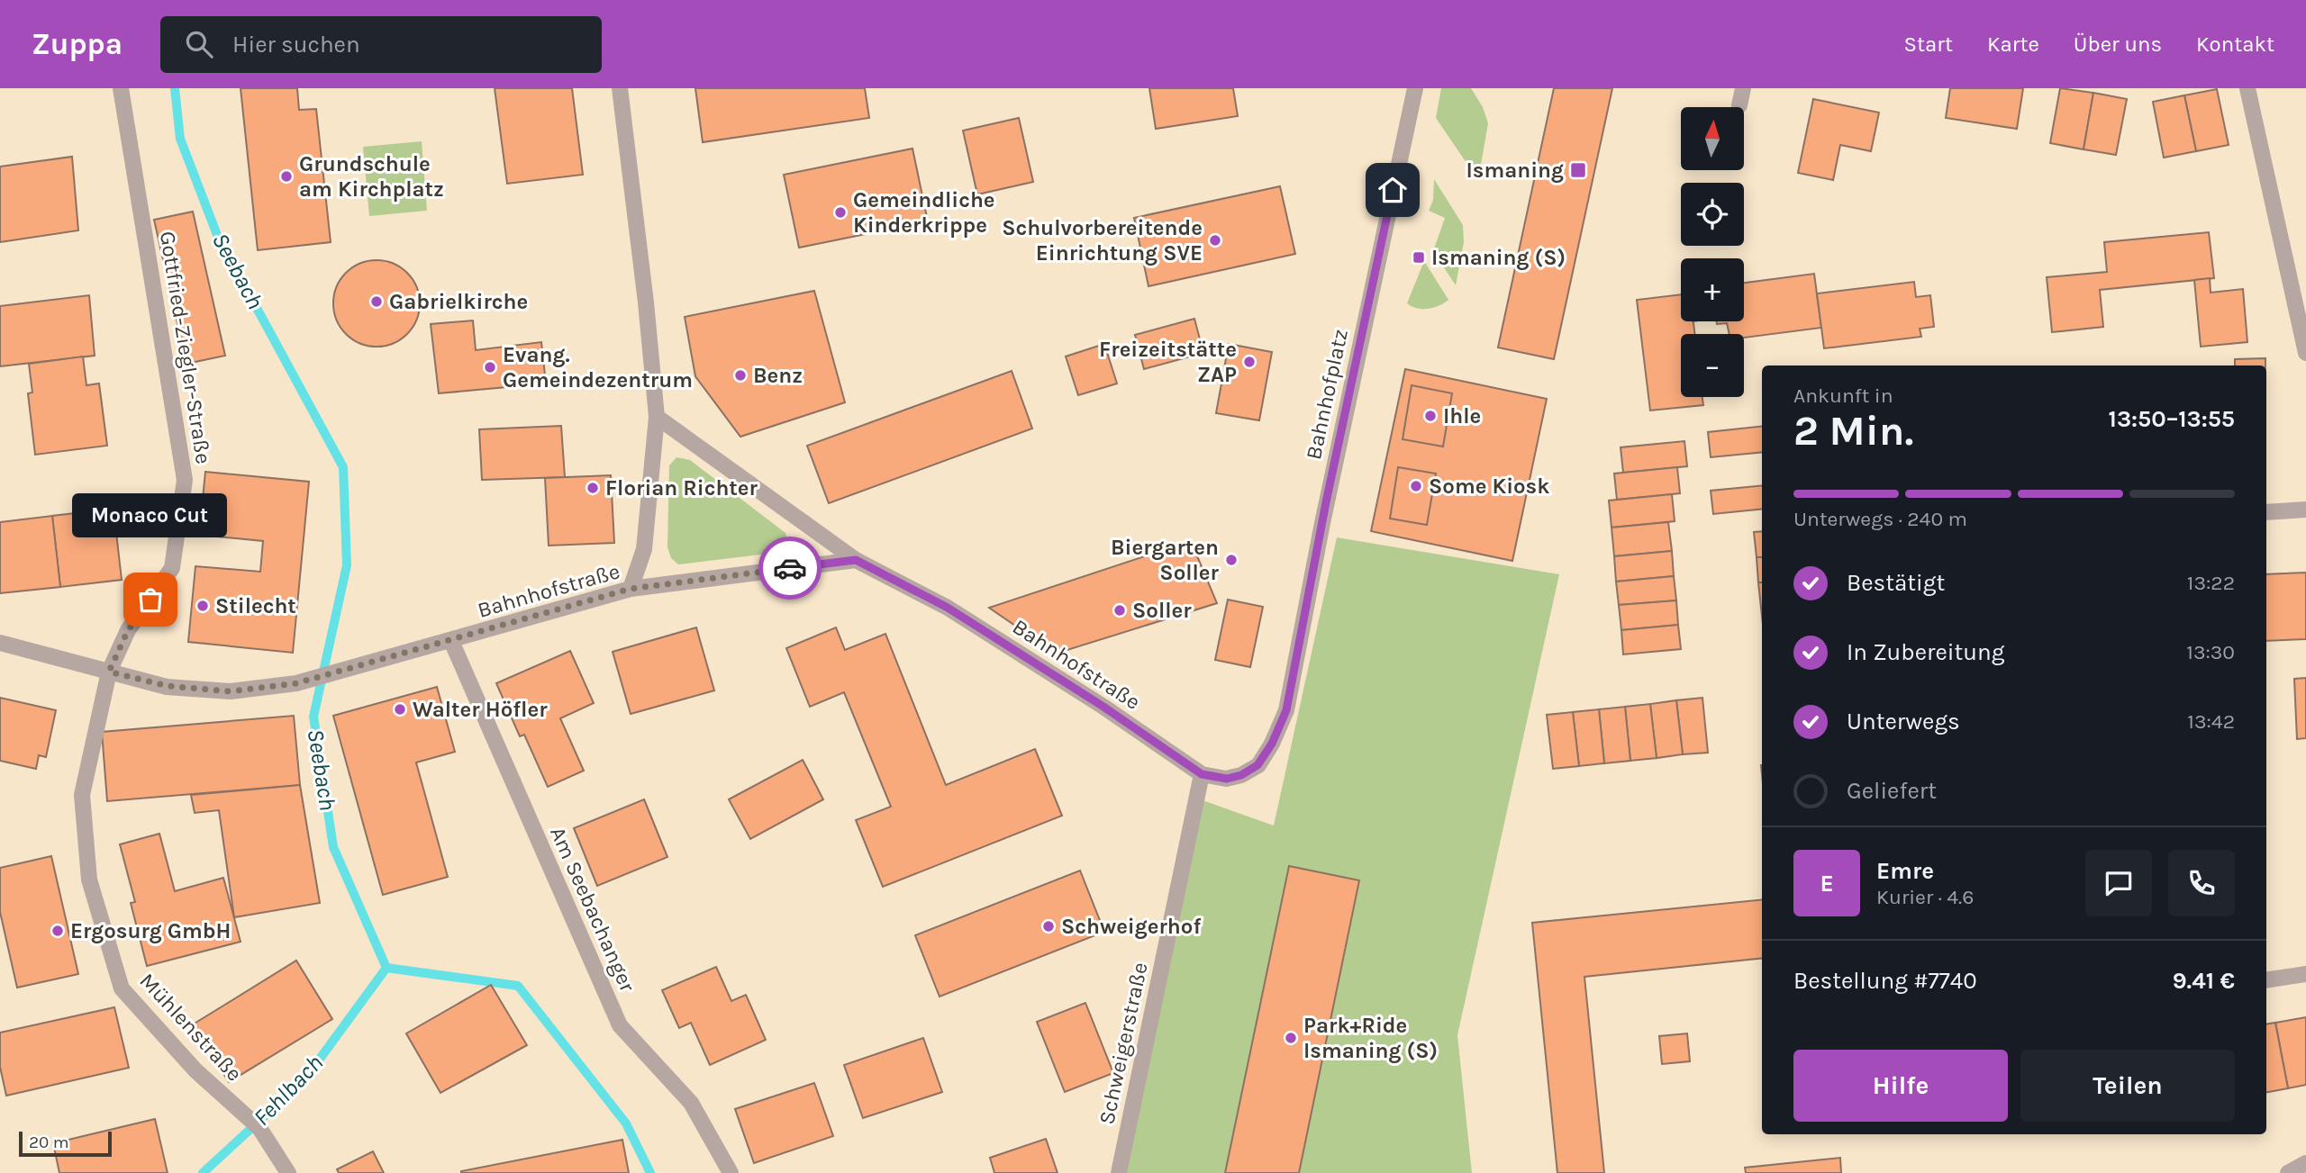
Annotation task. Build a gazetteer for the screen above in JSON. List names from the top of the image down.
{
  "streets": {
    "street": [
      "Gottfried-Ziegler-Straße",
      "Bahnhofplatz",
      "Bahnhofstraße",
      "Am Seebachanger",
      "Mühlenstraße",
      "Schweigerstraße"
    ]
  },
  "crossings": [
    ["Gottfried-Ziegler-Straße", "Bahnhofstraße"],
    ["Gottfried-Ziegler-Straße", "Mühlenstraße"],
    ["Bahnhofplatz", "Bahnhofstraße"],
    ["Bahnhofstraße", "Am Seebachanger"],
    ["Bahnhofstraße", "Mühlenstraße"],
    ["Bahnhofstraße", "Schweigerstraße"]
  ],
  "water": ["Seebach", "Fehlbach"],
  "places": {
    "transit": ["Ismaning", "Ismaning (S)"],
    "other": [
      "Grundschule am Kirchplatz",
      "Gemeindliche Kinderkrippe",
      "Schulvorbereitende Einrichtung SVE",
      "Gabrielkirche",
      "Freizeitstätte ZAP",
      "Evang. Gemeindezentrum",
      "Benz",
      "Ihle",
      "Some Kiosk",
      "Florian Richter",
      "Biergarten Soller",
      "Monaco Cut",
      "Stilecht",
      "Soller",
      "Walter Höfler",
      "Schweigerhof",
      "Ergosurg GmbH",
      "Park+Ride Ismaning (S)"
    ]
  },
  "scale_bar": "20 m",
  "north": "top",
  "page": {
    "header": "Zuppa",
    "search": "Hier suchen",
    "nav": [
      "Start",
      "Karte",
      "Über uns",
      "Kontakt"
    ],
    "map_buttons": ["+", "−"],
    "heading": ["2 Min.", "Ankunft in", "13:50–13:55"],
    "panel": [
      "Emre",
      "Kurier · 4.6",
      "Bestellung #7740",
      "9.41 €"
    ],
    "bar": "Unterwegs · 240 m",
    "bubble": "Monaco Cut",
    "list": [
      ["Bestätigt", "13:22"],
      ["In Zubereitung", "13:30"],
      ["Unterwegs", "13:42"],
      "Geliefert"
    ],
    "round": "E",
    "buttons": ["Hilfe", "Teilen"],
    "scale": "20 m"
  }
}
